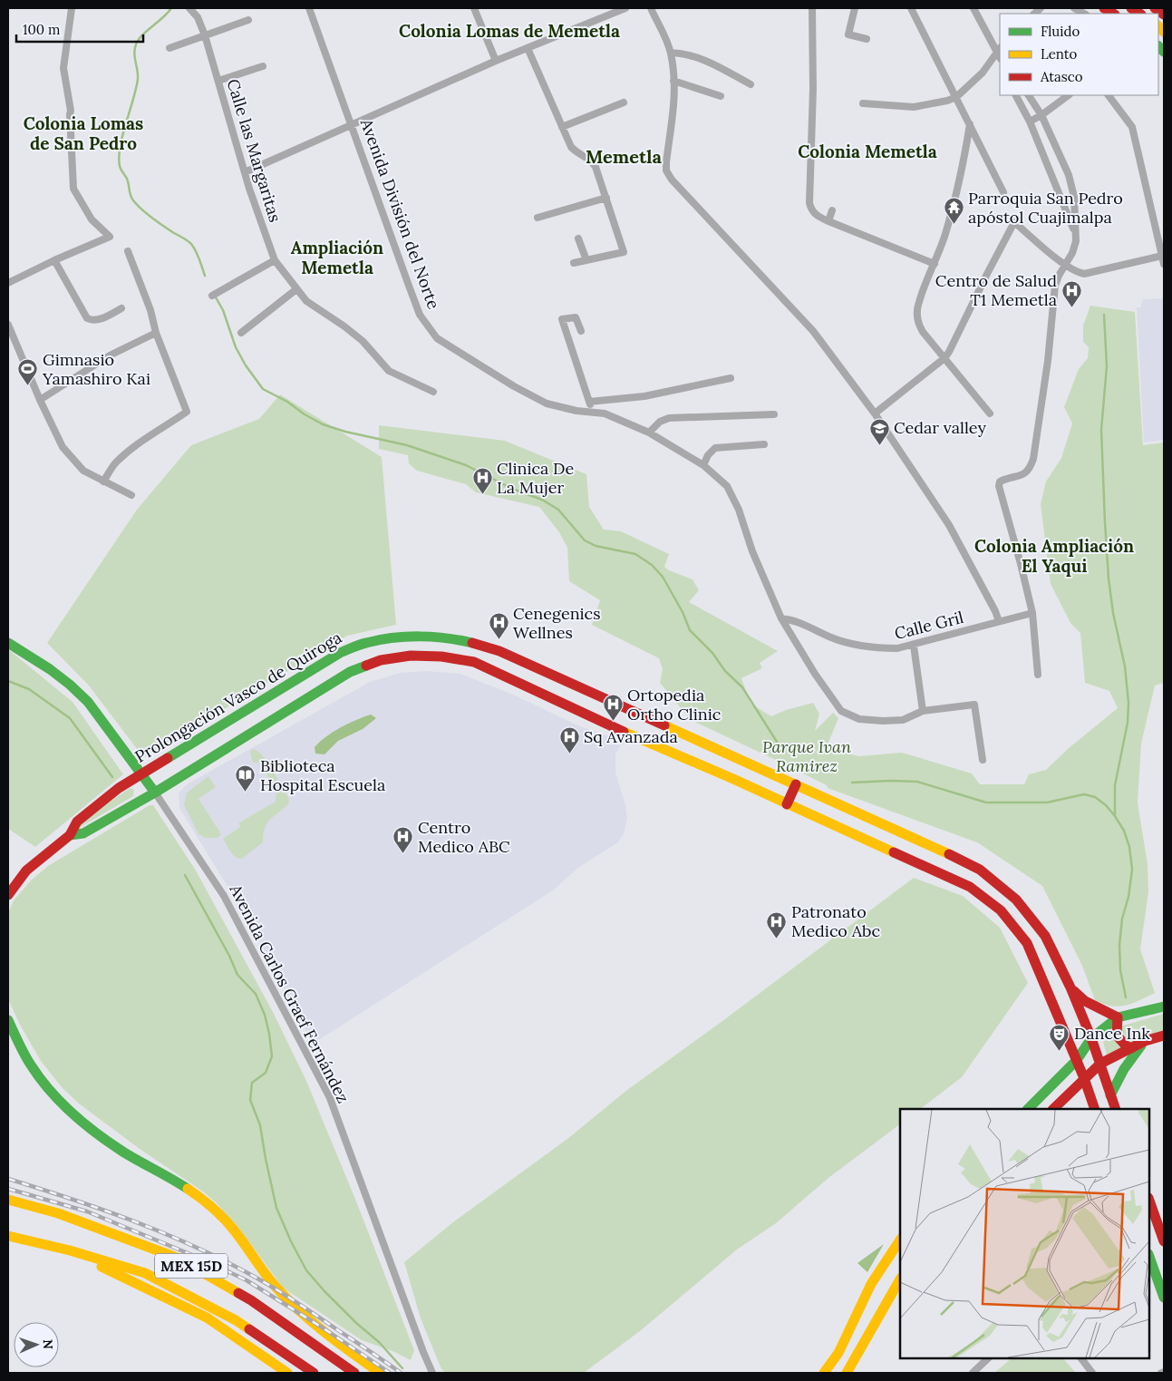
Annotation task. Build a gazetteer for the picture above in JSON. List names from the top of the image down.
{
  "streets": {
    "main road": ["Prolongación Vasco de Quiroga", "MEX 15D"],
    "street": [
      "Calle las Margaritas",
      "Avenida División del Norte",
      "Calle Gril",
      "Avenida Carlos Graef Fernández"
    ]
  },
  "crossings": [
    ["Avenida División del Norte", "Calle Gril"],
    ["Prolongación Vasco de Quiroga", "Avenida Carlos Graef Fernández"]
  ],
  "districts": [
    "Colonia Lomas de Memetla",
    "Colonia Lomas de San Pedro",
    "Colonia Memetla",
    "Memetla",
    "Ampliación Memetla",
    "Colonia Ampliación El Yaqui"
  ],
  "parks": ["Parque Ivan Ramirez"],
  "places": {
    "temple": ["Parroquia San Pedro apóstol Cuajimalpa"],
    "hospital": [
      "Centro de Salud T1 Memetla",
      "Clinica De La Mujer",
      "Cenegenics Wellnes",
      "Ortopedia Ortho Clinic",
      "Sq Avanzada",
      "Centro Medico ABC",
      "Patronato Medico Abc"
    ],
    "sports": ["Gimnasio Yamashiro Kai"],
    "school or university": ["Cedar valley"],
    "library": ["Biblioteca Hospital Escuela"],
    "theatre": ["Dance Ink"]
  },
  "legend": ["Fluido", "Lento", "Atasco"],
  "scale_bar": "100 m",
  "north": "right"
}
